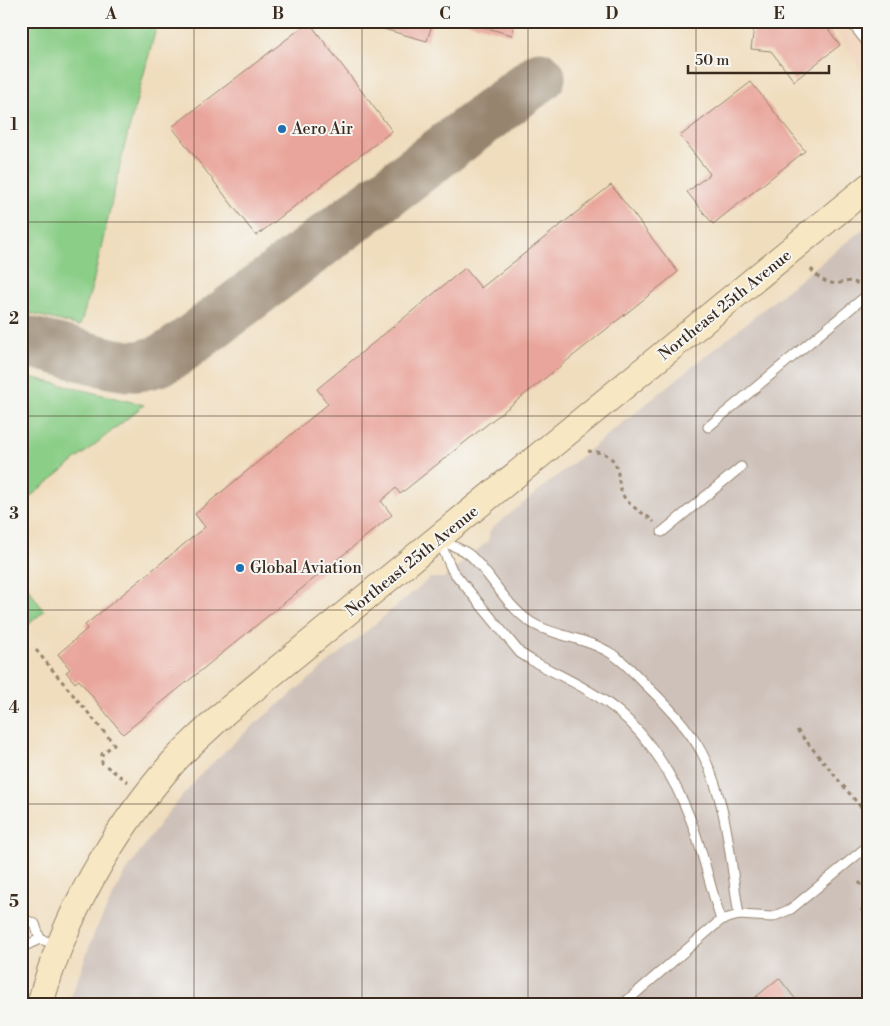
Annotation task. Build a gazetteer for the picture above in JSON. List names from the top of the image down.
{
  "streets": {
    "main road": ["Northeast 25th Avenue"]
  },
  "places": ["Aero Air", "Global Aviation"],
  "scale_bar": "50 m",
  "grid": {
    "columns": [
      "A",
      "B",
      "C",
      "D",
      "E"
    ],
    "rows": [
      "1",
      "2",
      "3",
      "4",
      "5"
    ]
  }
}
